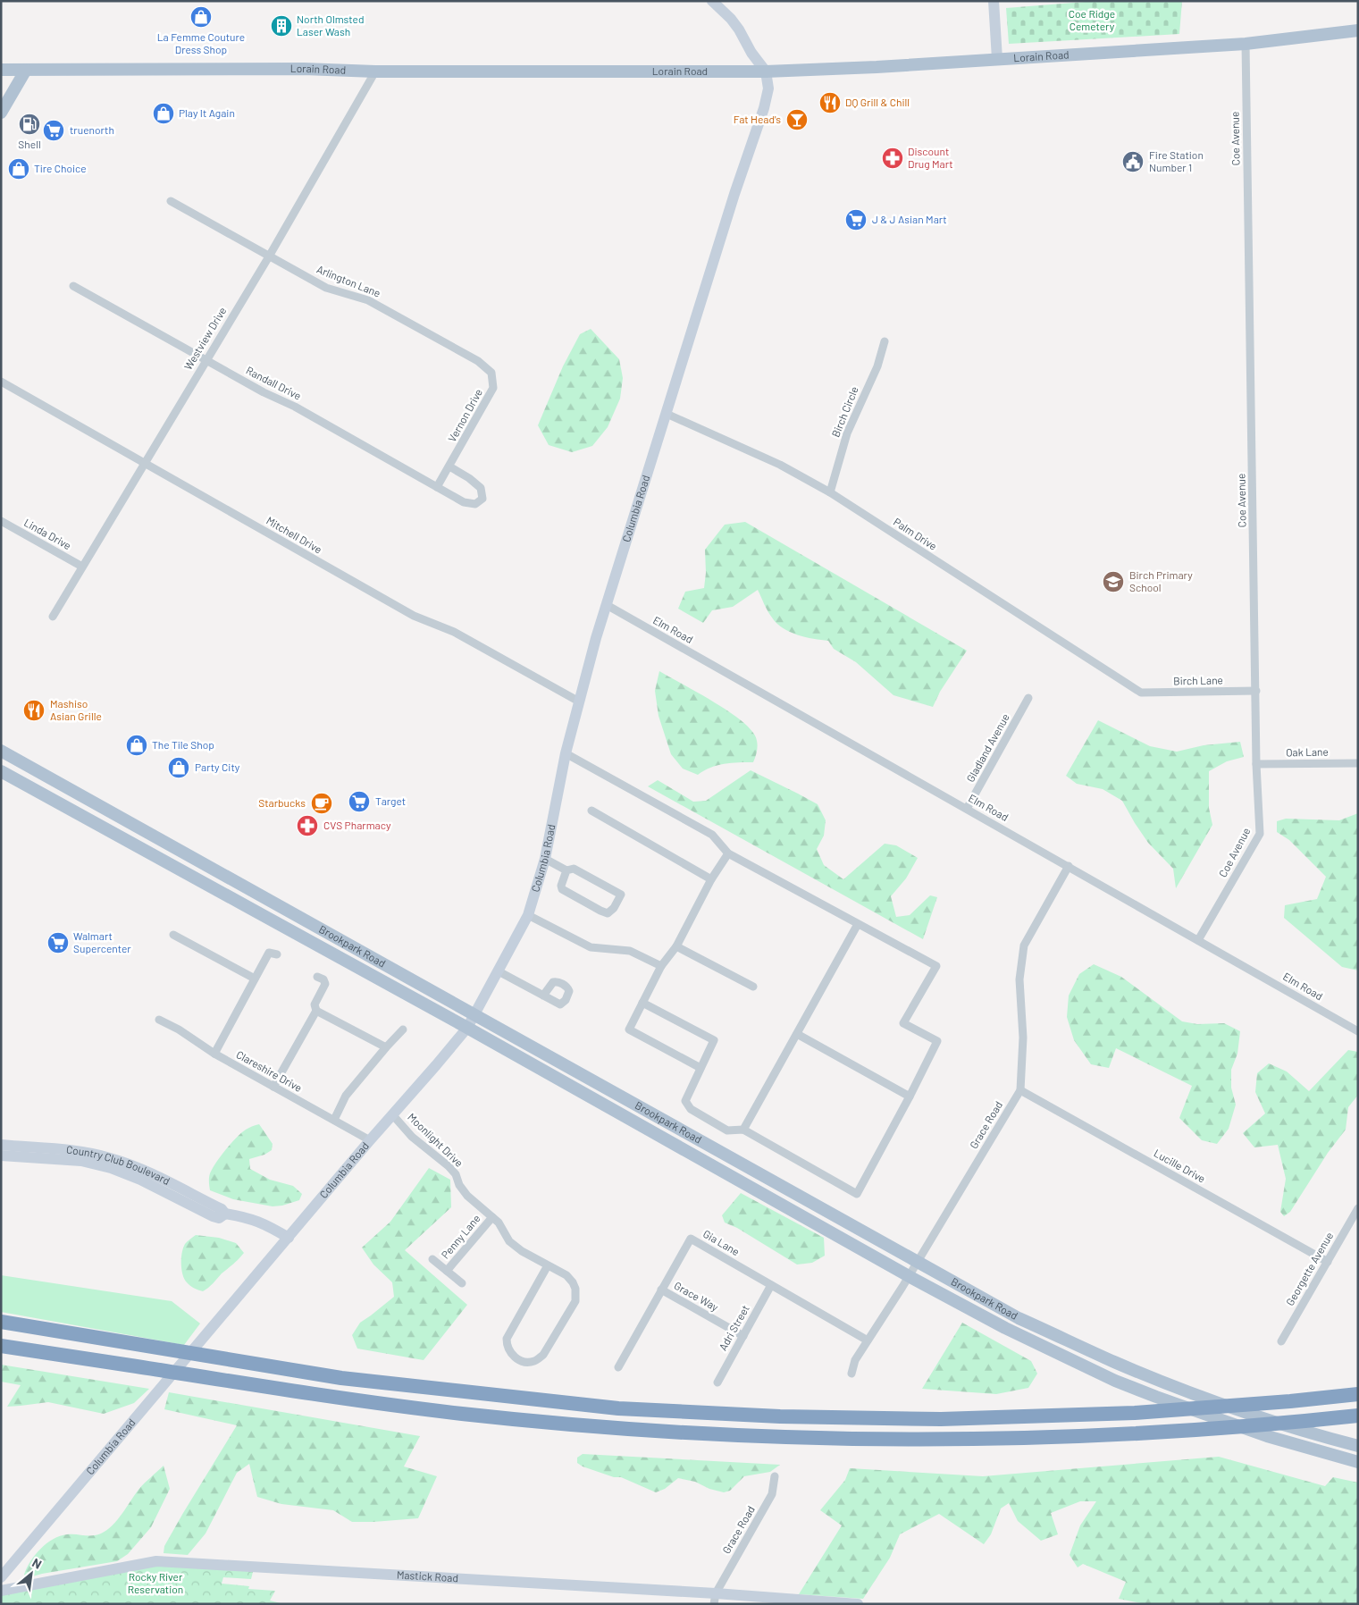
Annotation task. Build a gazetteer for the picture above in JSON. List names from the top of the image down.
{
  "streets": {
    "main road": ["Lorain Road", "Brookpark Road"],
    "street": [
      "Coe Avenue",
      "Arlington Lane",
      "Westview Drive",
      "Randall Drive",
      "Birch Circle",
      "Vernon Drive",
      "Columbia Road",
      "Linda Drive",
      "Palm Drive",
      "Mitchell Drive",
      "Elm Road",
      "Birch Lane",
      "Gladland Avenue",
      "Oak Lane",
      "Clareshire Drive",
      "Grace Road",
      "Moonlight Drive",
      "Lucille Drive",
      "Country Club Boulevard",
      "Penny Lane",
      "Gia Lane",
      "Georgette Avenue",
      "Grace Way",
      "Adri Street",
      "Mastick Road"
    ]
  },
  "crossings": [
    ["Lorain Road", "Coe Avenue"],
    ["Lorain Road", "Westview Drive"],
    ["Lorain Road", "Columbia Road"],
    ["Coe Avenue", "Elm Road"],
    ["Coe Avenue", "Birch Lane"],
    ["Coe Avenue", "Oak Lane"],
    ["Arlington Lane", "Westview Drive"],
    ["Arlington Lane", "Vernon Drive"],
    ["Westview Drive", "Randall Drive"],
    ["Westview Drive", "Linda Drive"],
    ["Westview Drive", "Mitchell Drive"],
    ["Randall Drive", "Vernon Drive"],
    ["Birch Circle", "Palm Drive"],
    ["Columbia Road", "Palm Drive"],
    ["Columbia Road", "Mitchell Drive"],
    ["Columbia Road", "Elm Road"],
    ["Columbia Road", "Brookpark Road"],
    ["Columbia Road", "Clareshire Drive"],
    ["Columbia Road", "Moonlight Drive"],
    ["Columbia Road", "Country Club Boulevard"],
    ["Palm Drive", "Birch Lane"],
    ["Elm Road", "Gladland Avenue"],
    ["Elm Road", "Grace Road"],
    ["Brookpark Road", "Grace Road"],
    ["Grace Road", "Lucille Drive"],
    ["Grace Road", "Gia Lane"],
    ["Grace Road", "Mastick Road"],
    ["Moonlight Drive", "Penny Lane"],
    ["Lucille Drive", "Georgette Avenue"],
    ["Gia Lane", "Grace Way"],
    ["Gia Lane", "Adri Street"],
    ["Grace Way", "Adri Street"]
  ],
  "parks": ["Coe Ridge Cemetery", "Rocky River Reservation"],
  "places": {
    "shop": [
      "La Femme Couture Dress Shop",
      "Play It Again",
      "Tire Choice",
      "The Tile Shop",
      "Party City"
    ],
    "building": ["North Olmsted Laser Wash"],
    "restaurant": ["DQ Grill & Chill", "Mashiso Asian Grille"],
    "bar": ["Fat Head's"],
    "fuel station": ["Shell"],
    "supermarket": [
      "truenorth",
      "J & J Asian Mart",
      "Target",
      "Walmart Supercenter"
    ],
    "pharmacy": ["Discount Drug Mart", "CVS Pharmacy"],
    "public building": ["Fire Station Number 1"],
    "school or university": ["Birch Primary School"],
    "cafe": ["Starbucks"]
  },
  "north": "top right"
}
